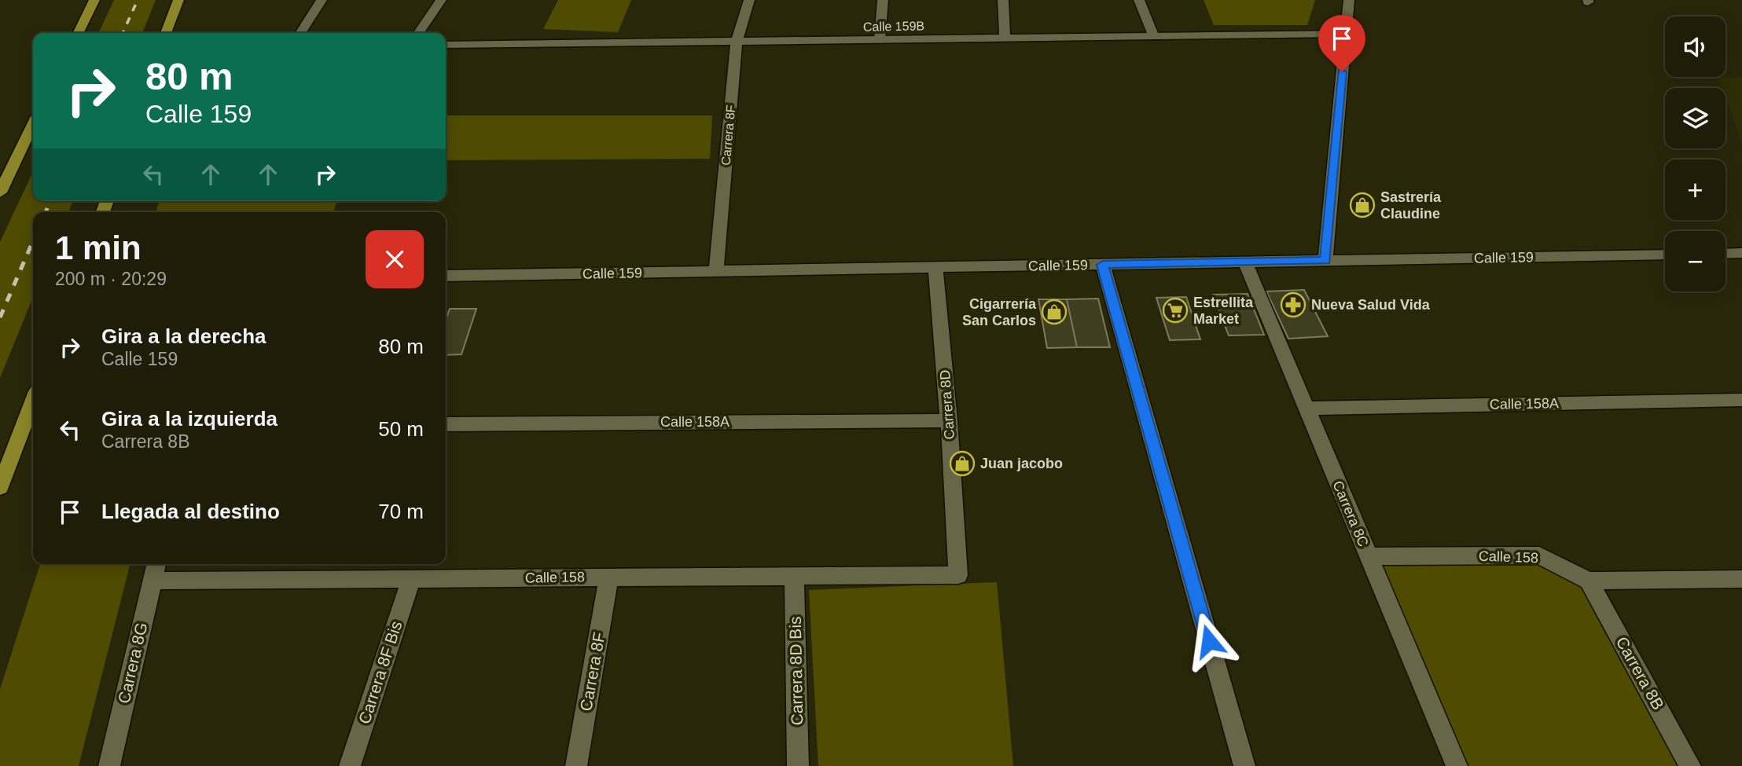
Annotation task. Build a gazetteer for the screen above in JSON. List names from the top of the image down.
{
  "streets": {
    "street": [
      "Calle 159B",
      "Carrera 8F",
      "Calle 159",
      "Calle 158A",
      "Carrera 8D",
      "Carrera 8C",
      "Calle 158",
      "Carrera 8G",
      "Carrera 8D Bis",
      "Carrera 8F Bis",
      "Carrera 8B"
    ]
  },
  "crossings": [
    ["Calle 159B", "Carrera 8F"],
    ["Carrera 8F", "Calle 159"],
    ["Carrera 8F", "Calle 158"],
    ["Calle 159", "Carrera 8D"],
    ["Calle 159", "Carrera 8C"],
    ["Calle 158A", "Carrera 8D"],
    ["Calle 158A", "Carrera 8C"],
    ["Carrera 8D", "Calle 158"],
    ["Carrera 8C", "Calle 158"],
    ["Calle 158", "Carrera 8G"],
    ["Calle 158", "Carrera 8D Bis"],
    ["Calle 158", "Carrera 8F Bis"],
    ["Calle 158", "Carrera 8B"]
  ],
  "places": {
    "shop": ["Sastrería Claudine", "Cigarrería San Carlos", "Juan jacobo"],
    "pharmacy": ["Nueva Salud Vida"],
    "supermarket": ["Estrellita Market"]
  },
  "page": {
    "map_buttons": ["+", "−"],
    "turn": ["80 m", "Calle 159"],
    "heading": ["1 min", "200 m · 20:29"],
    "list": [
      {
        "name": "Gira a la derecha",
        "note": "Calle 159",
        "value": "80 m"
      },
      {
        "name": "Gira a la izquierda",
        "note": "Carrera 8B",
        "value": "50 m"
      },
      {
        "name": "Llegada al destino",
        "value": "70 m"
      }
    ]
  }
}
